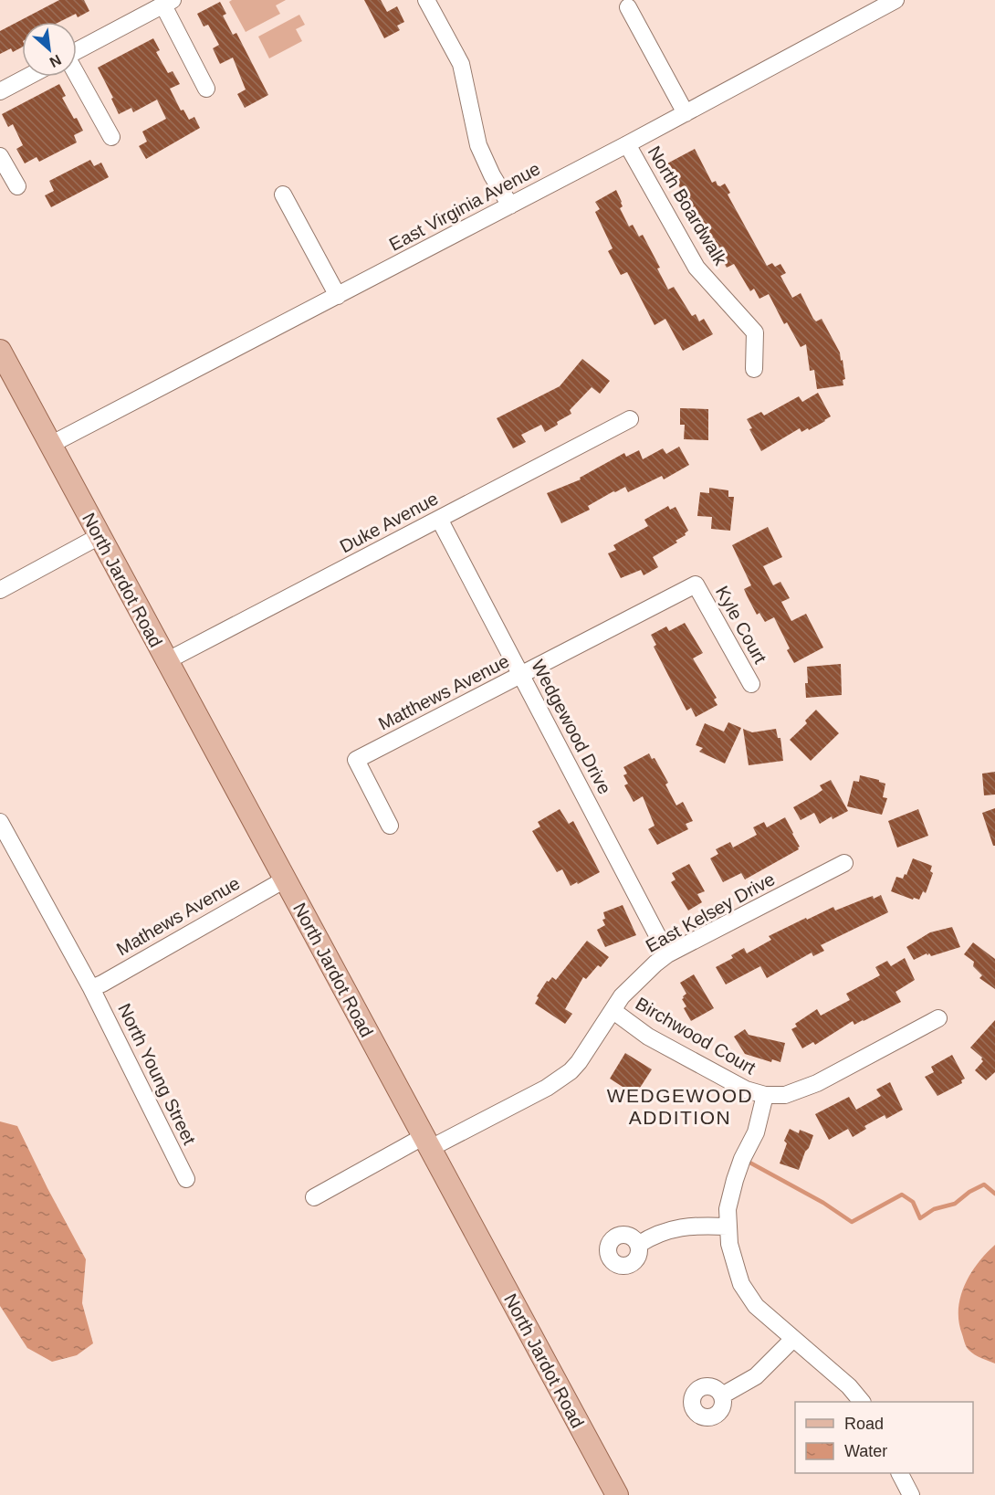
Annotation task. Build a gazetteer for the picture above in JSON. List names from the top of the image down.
{
  "streets": {
    "main road": ["North Jardot Road"],
    "street": [
      "North Boardwalk",
      "East Virginia Avenue",
      "Duke Avenue",
      "Kyle Court",
      "Matthews Avenue",
      "Wedgewood Drive",
      "East Kelsey Drive",
      "Mathews Avenue",
      "Birchwood Court",
      "North Young Street"
    ]
  },
  "crossings": [
    ["North Boardwalk", "East Virginia Avenue"],
    ["East Virginia Avenue", "North Jardot Road"],
    ["Duke Avenue", "North Jardot Road"],
    ["Duke Avenue", "Wedgewood Drive"],
    ["North Jardot Road", "East Kelsey Drive"],
    ["North Jardot Road", "Mathews Avenue"],
    ["Kyle Court", "Matthews Avenue"],
    ["Matthews Avenue", "Wedgewood Drive"],
    ["Wedgewood Drive", "East Kelsey Drive"],
    ["East Kelsey Drive", "Birchwood Court"],
    ["Mathews Avenue", "North Young Street"]
  ],
  "districts": ["WEDGEWOOD ADDITION"],
  "legend": ["Road", "Water"],
  "north": "bottom right"
}
